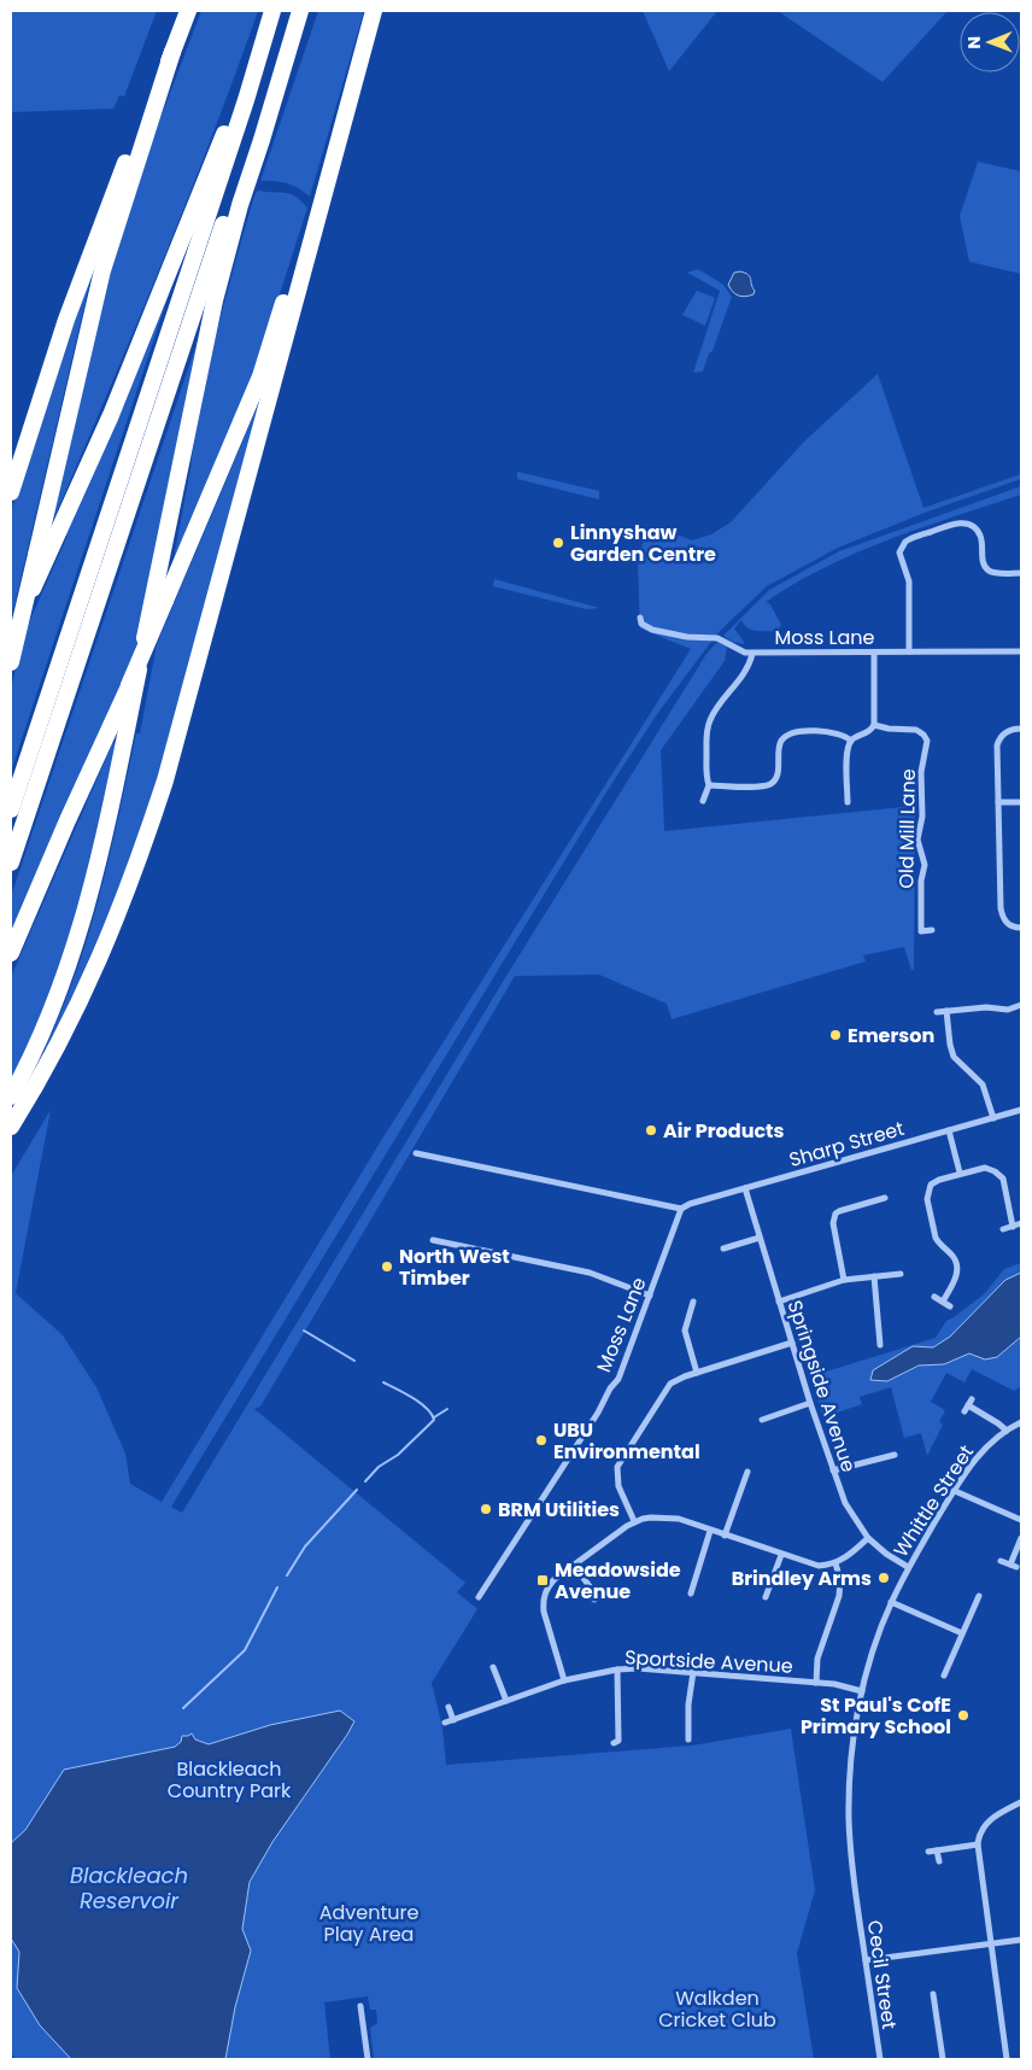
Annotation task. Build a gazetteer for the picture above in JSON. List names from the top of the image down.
{
  "streets": {
    "street": [
      "Moss Lane",
      "Old Mill Lane",
      "Sharp Street",
      "Springside Avenue",
      "Whittle Street",
      "Sportside Avenue",
      "Cecil Street"
    ]
  },
  "crossings": [
    ["Moss Lane", "Sharp Street"],
    ["Sharp Street", "Springside Avenue"],
    ["Springside Avenue", "Whittle Street"],
    ["Whittle Street", "Sportside Avenue"],
    ["Whittle Street", "Cecil Street"]
  ],
  "water": ["Blackleach Reservoir"],
  "parks": ["Blackleach Country Park", "Adventure Play Area", "Walkden Cricket Club"],
  "places": {
    "other": [
      "Linnyshaw Garden Centre",
      "Emerson",
      "Air Products",
      "North West Timber",
      "UBU Environmental",
      "BRM Utilities",
      "Brindley Arms",
      "St Paul's CofE Primary School"
    ],
    "transit": ["Meadowside Avenue"]
  },
  "north": "left"
}
